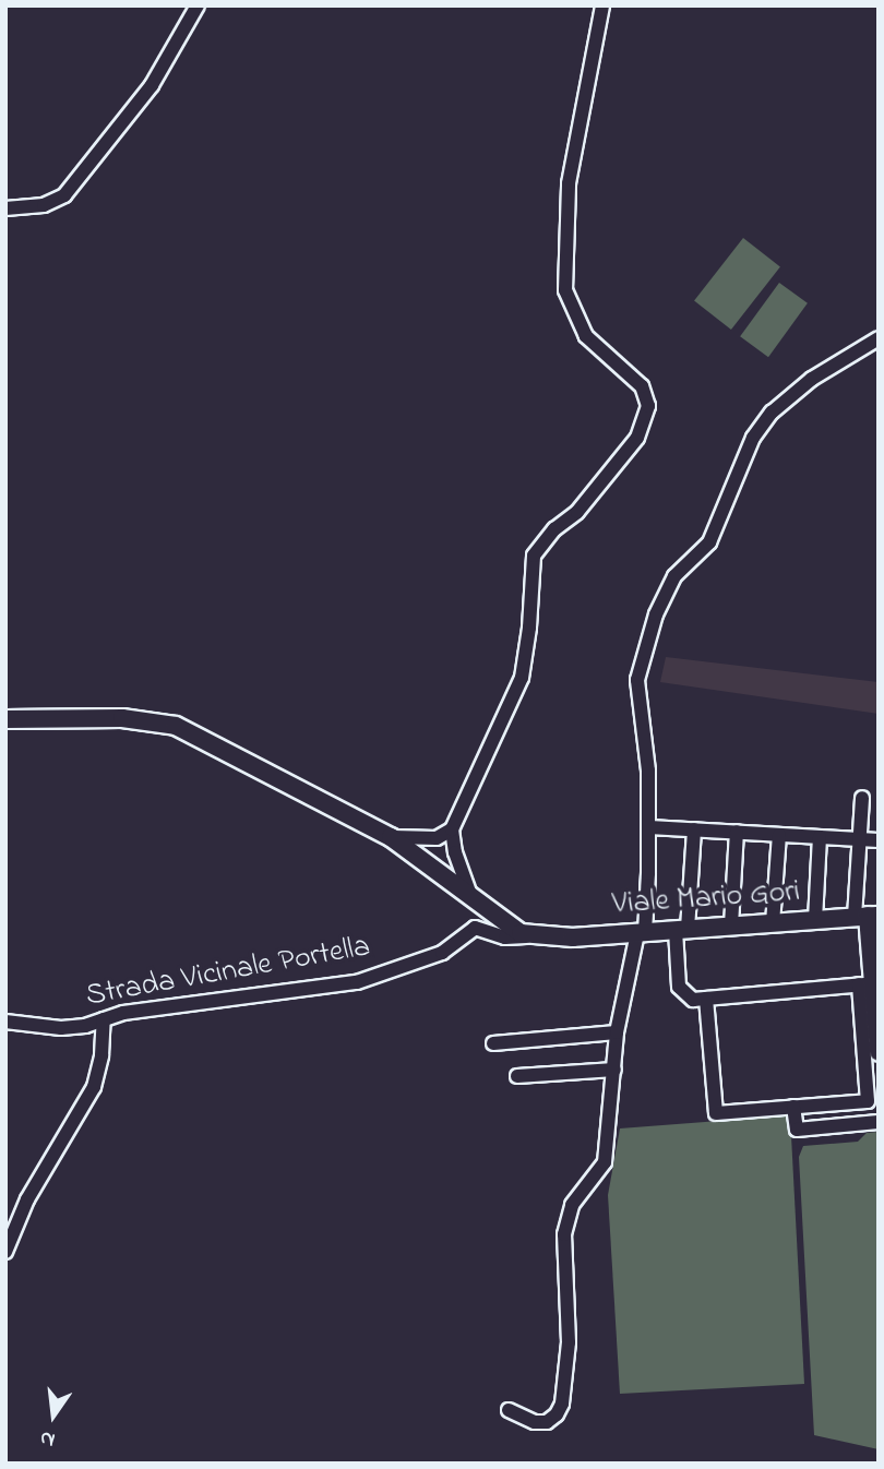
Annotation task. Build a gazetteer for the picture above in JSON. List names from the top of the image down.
{
  "streets": {
    "main road": ["Viale Mario Gori"],
    "street": ["Strada Vicinale Portella"]
  },
  "crossings": [
    ["Viale Mario Gori", "Strada Vicinale Portella"]
  ],
  "north": "bottom"
}
